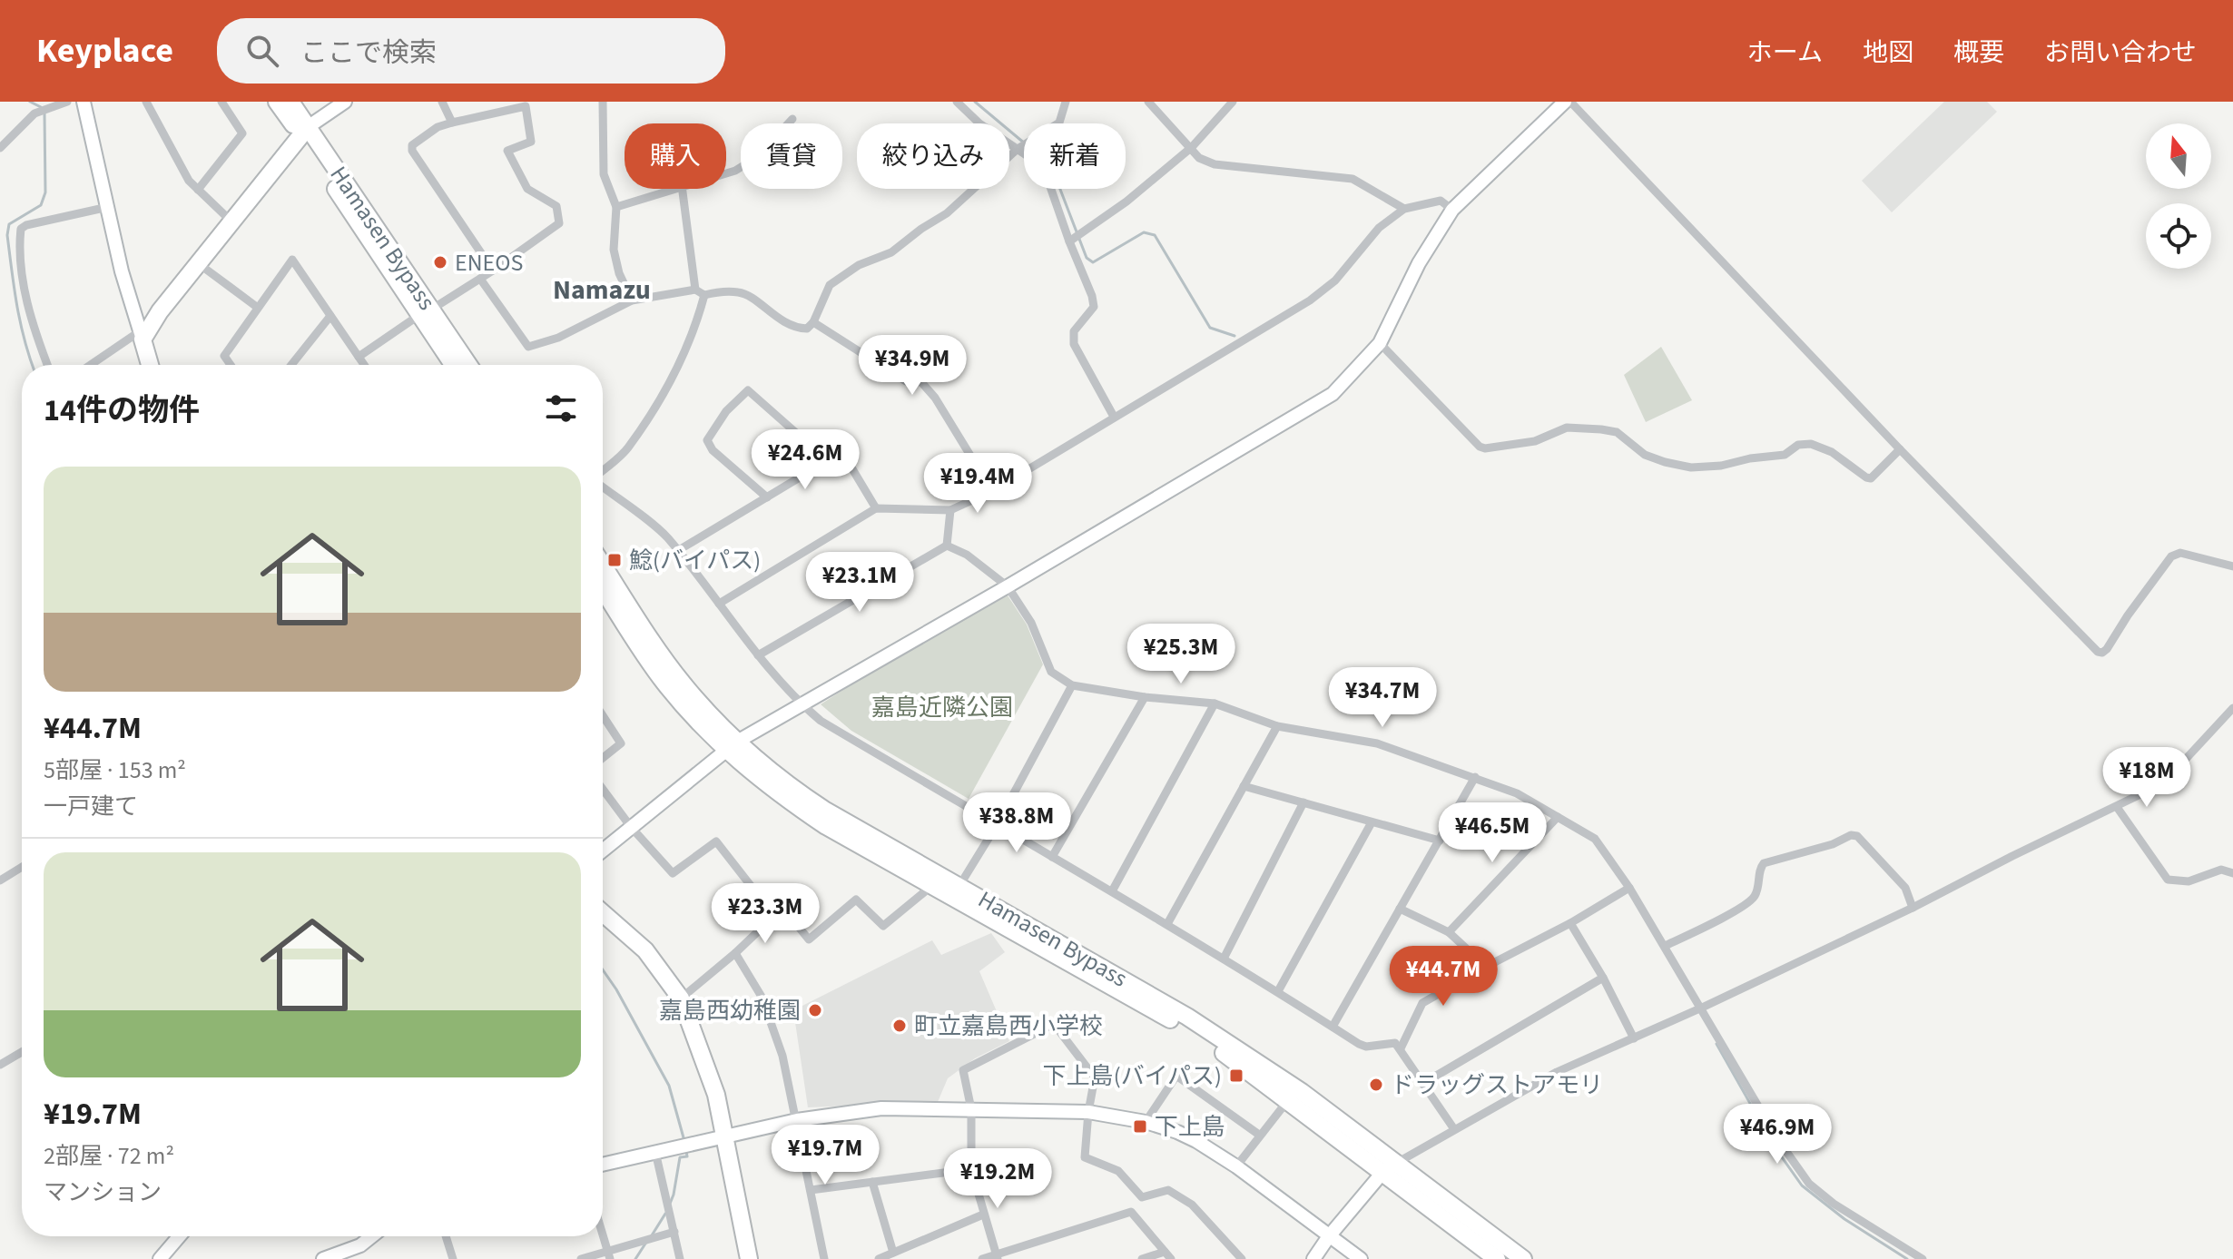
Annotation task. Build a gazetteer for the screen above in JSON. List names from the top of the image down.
{
  "streets": {
    "highway": ["Hamasen Bypass"]
  },
  "districts": ["Namazu"],
  "parks": ["嘉島近隣公園"],
  "places": {
    "other": [
      "ENEOS",
      "嘉島西幼稚園",
      "町立嘉島西小学校",
      "ドラッグストアモリ"
    ],
    "transit": ["鯰(バイパス)", "下上島(バイパス)", "下上島"]
  },
  "north": "top",
  "page": {
    "header": "Keyplace",
    "search": "ここで検索",
    "nav": [
      "ホーム",
      "地図",
      "概要",
      "お問い合わせ"
    ],
    "chip": [
      "購入",
      "賃貸",
      "絞り込み",
      "新着"
    ],
    "price": [
      "¥34.9M",
      "¥24.6M",
      "¥19.4M",
      "¥23.1M",
      "¥25.3M",
      "¥34.7M",
      "¥18M",
      "¥38.8M",
      "¥46.5M",
      "¥23.3M",
      "¥44.7M",
      "¥46.9M",
      "¥19.7M",
      "¥19.2M"
    ],
    "heading": "14件の物件",
    "list": [
      {
        "name": "¥44.7M",
        "note": "5部屋 · 153 m² · 一戸建て"
      },
      {
        "name": "¥19.7M",
        "note": "2部屋 · 72 m² · マンション"
      }
    ]
  }
}
